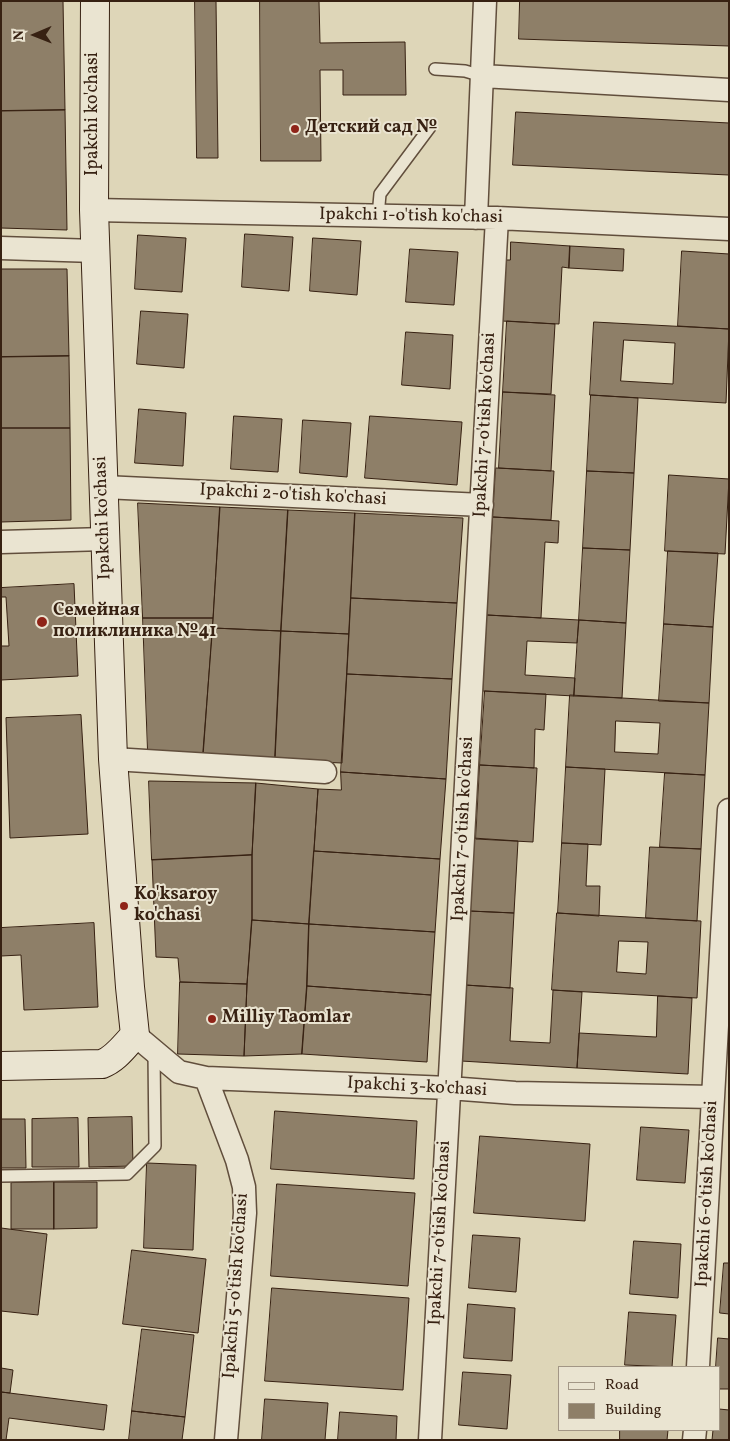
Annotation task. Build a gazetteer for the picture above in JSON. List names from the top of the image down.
{
  "streets": {
    "main road": ["Ipakchi ko'chasi"],
    "street": [
      "Ipakchi 1-o'tish ko'chasi",
      "Ipakchi 7-o'tish ko'chasi",
      "Ipakchi 2-o'tish ko'chasi",
      "Ipakchi 3-ko'chasi",
      "Ipakchi 6-o'tish ko'chasi",
      "Ipakchi 5-o'tish ko'chasi"
    ]
  },
  "crossings": [
    ["Ipakchi ko'chasi", "Ipakchi 1-o'tish ko'chasi"],
    ["Ipakchi ko'chasi", "Ipakchi 2-o'tish ko'chasi"],
    ["Ipakchi ko'chasi", "Ipakchi 3-ko'chasi"],
    ["Ipakchi 1-o'tish ko'chasi", "Ipakchi 7-o'tish ko'chasi"],
    ["Ipakchi 7-o'tish ko'chasi", "Ipakchi 2-o'tish ko'chasi"],
    ["Ipakchi 7-o'tish ko'chasi", "Ipakchi 3-ko'chasi"],
    ["Ipakchi 3-ko'chasi", "Ipakchi 6-o'tish ko'chasi"],
    ["Ipakchi 3-ko'chasi", "Ipakchi 5-o'tish ko'chasi"]
  ],
  "places": [
    "Детский сад №",
    "Семейная поликлиника №41",
    "Ko'ksaroy ko'chasi",
    "Milliy Taomlar"
  ],
  "legend": ["Road", "Building"],
  "north": "left"
}
